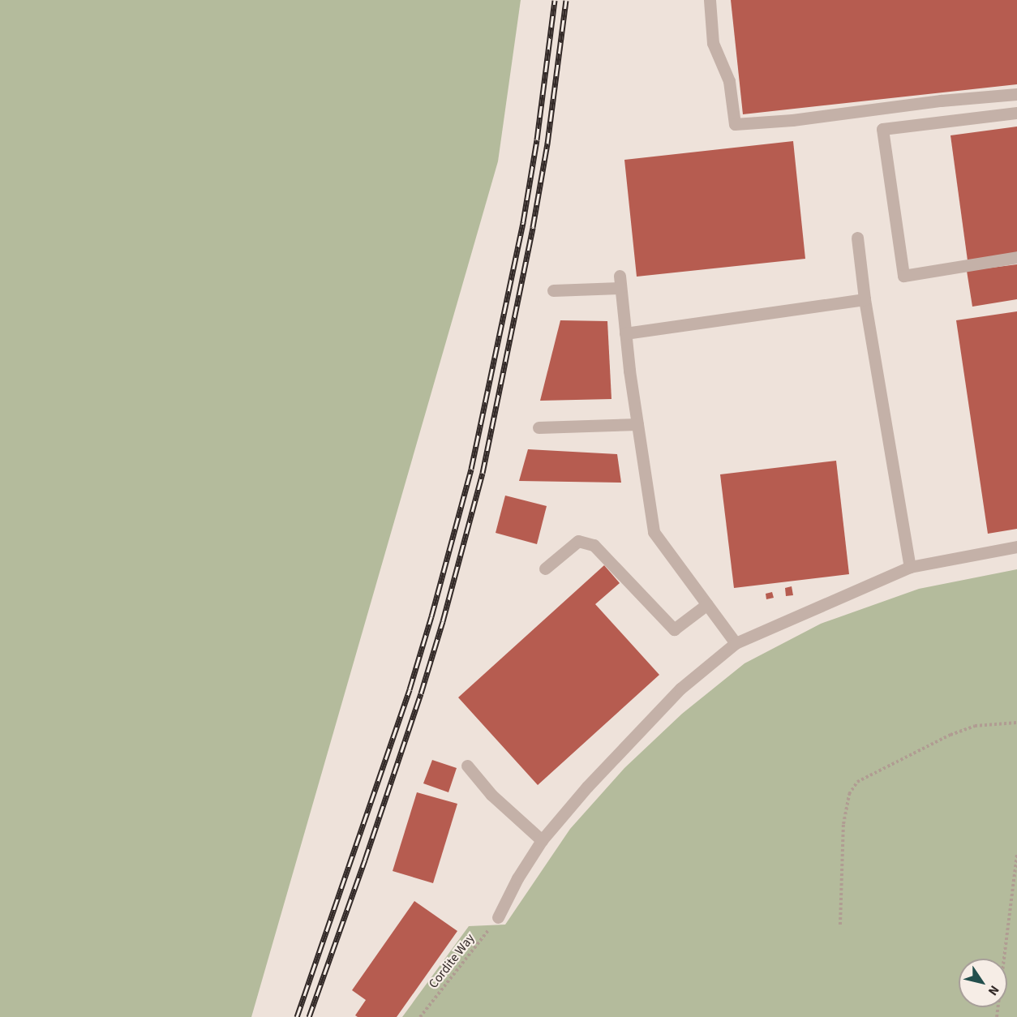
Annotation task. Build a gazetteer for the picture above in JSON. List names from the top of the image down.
{
  "streets": {
    "path": ["Cordite Way"]
  },
  "north": "bottom right"
}
